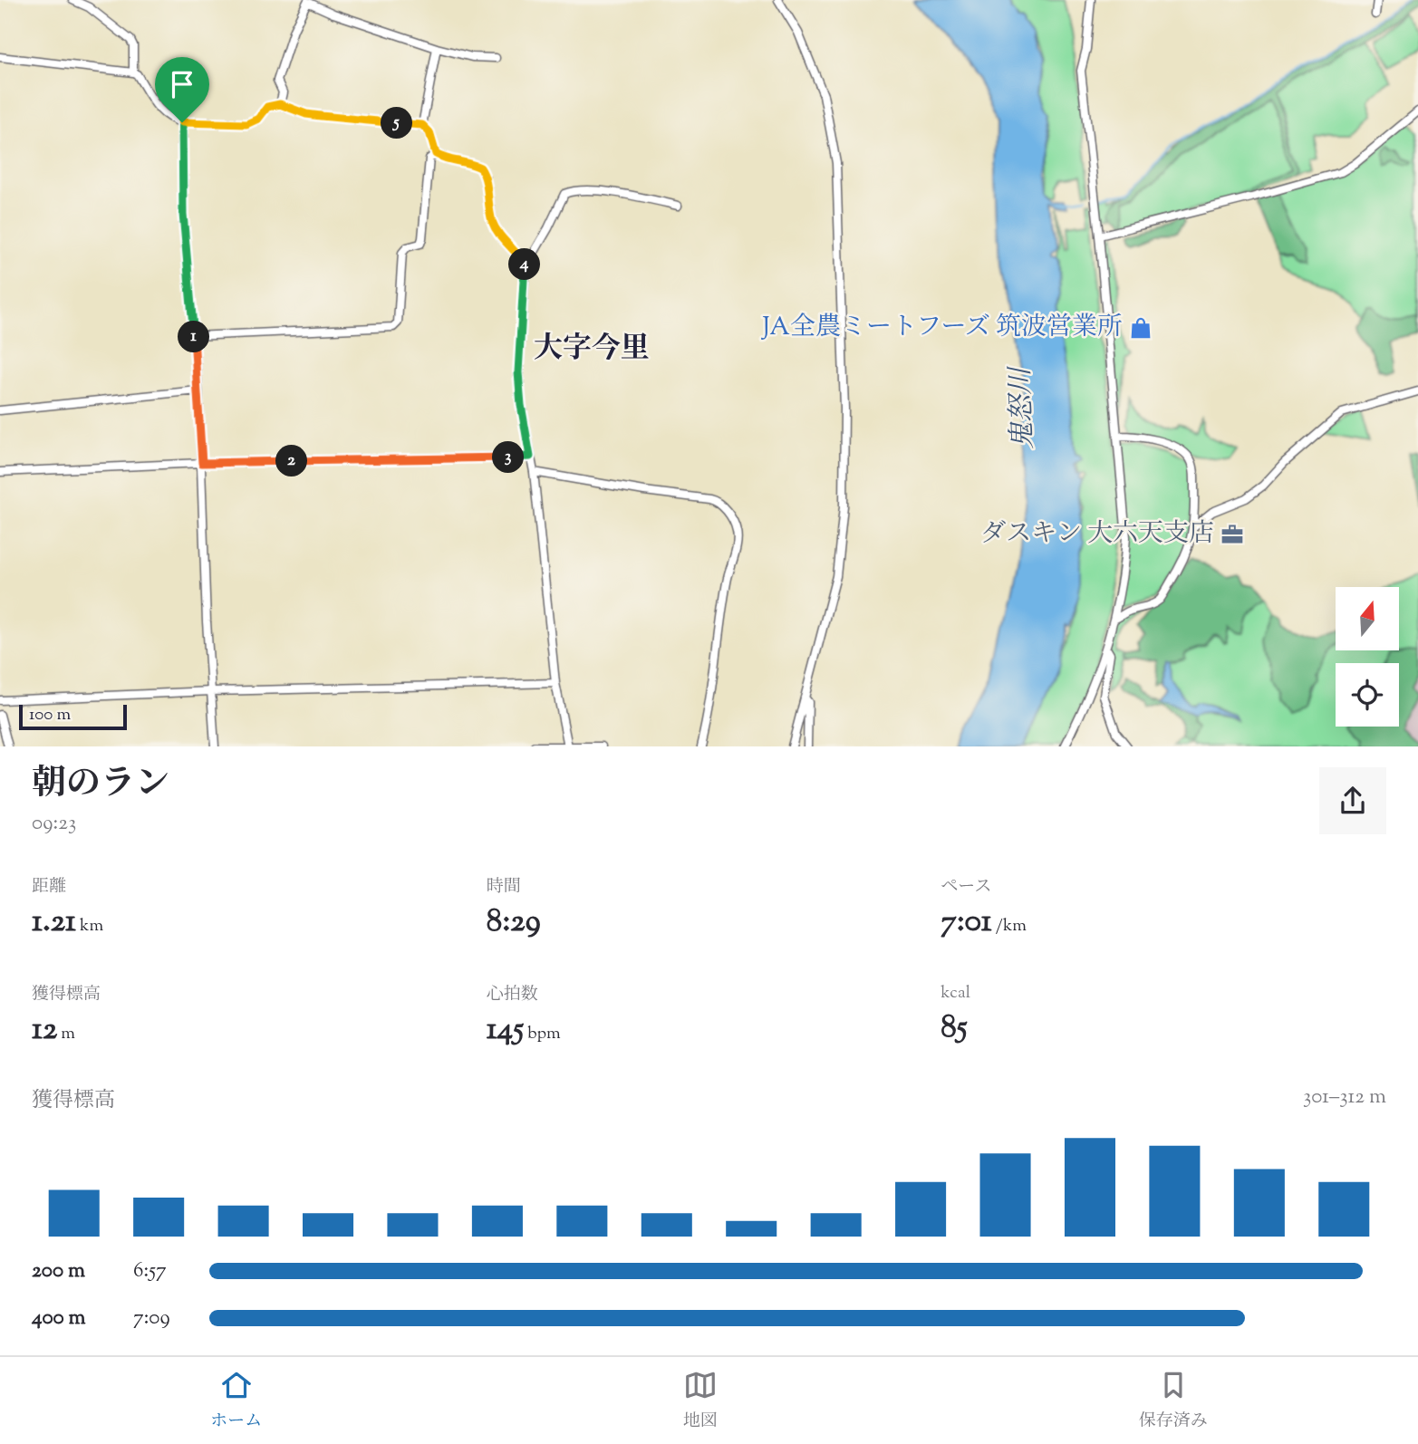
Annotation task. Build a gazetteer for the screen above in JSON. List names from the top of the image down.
{
  "districts": ["大字今里"],
  "water": ["鬼怒川"],
  "places": {
    "shop": ["JA全農ミートフーズ 筑波営業所"],
    "office": ["ダスキン 大六天支店"]
  },
  "scale_bar": "100 m",
  "north": "top",
  "page": {
    "pins": [
      "5",
      "4",
      "1",
      "3",
      "2"
    ],
    "scale": "100 m",
    "heading": ["朝のラン", "09:23"],
    "stats": [
      ["距離", "1.21 km"],
      ["時間", "8:29"],
      ["ペース", "7:01 /km"],
      ["獲得標高", "12 m"],
      ["心拍数", "145 bpm"],
      ["kcal", "85"]
    ],
    "chart": ["獲得標高", "301–312 m"],
    "list": [
      {
        "name": "200 m",
        "note": "6:57"
      },
      {
        "name": "400 m",
        "note": "7:09"
      }
    ],
    "tabs": ["ホーム", "地図", "保存済み"]
  }
}
